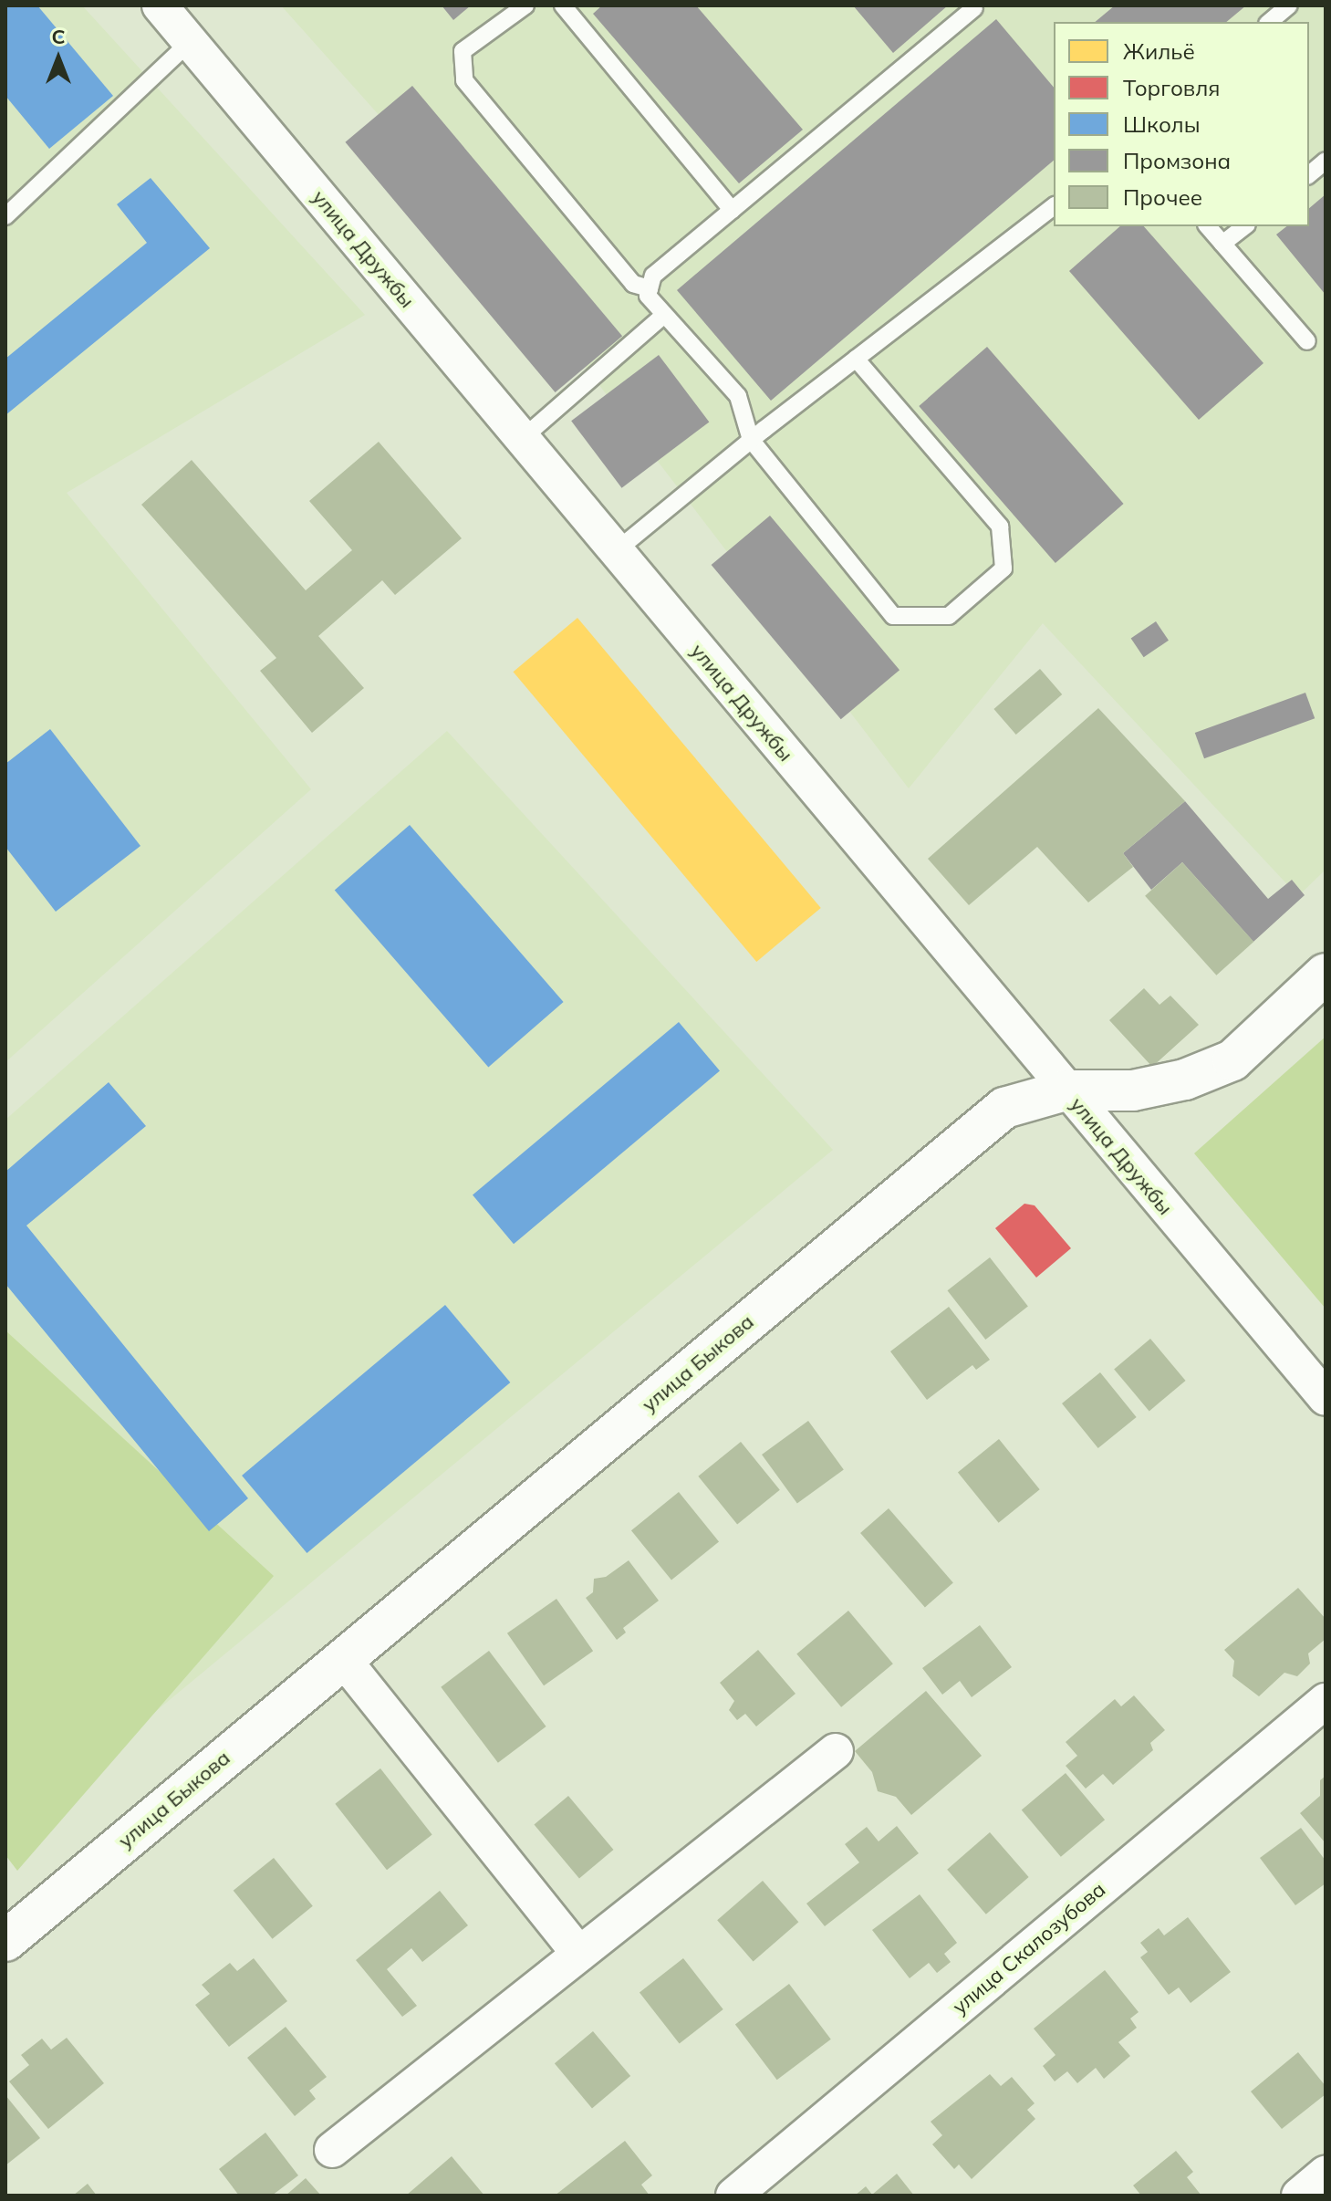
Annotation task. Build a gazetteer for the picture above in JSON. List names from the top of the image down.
{
  "streets": {
    "street": ["улица Дружбы", "улица Быкова", "улица Скалозубова"]
  },
  "crossings": [
    ["улица Дружбы", "улица Быкова"]
  ],
  "legend": [
    "Жильё",
    "Торговля",
    "Школы",
    "Промзона",
    "Прочее"
  ],
  "north": "top"
}
